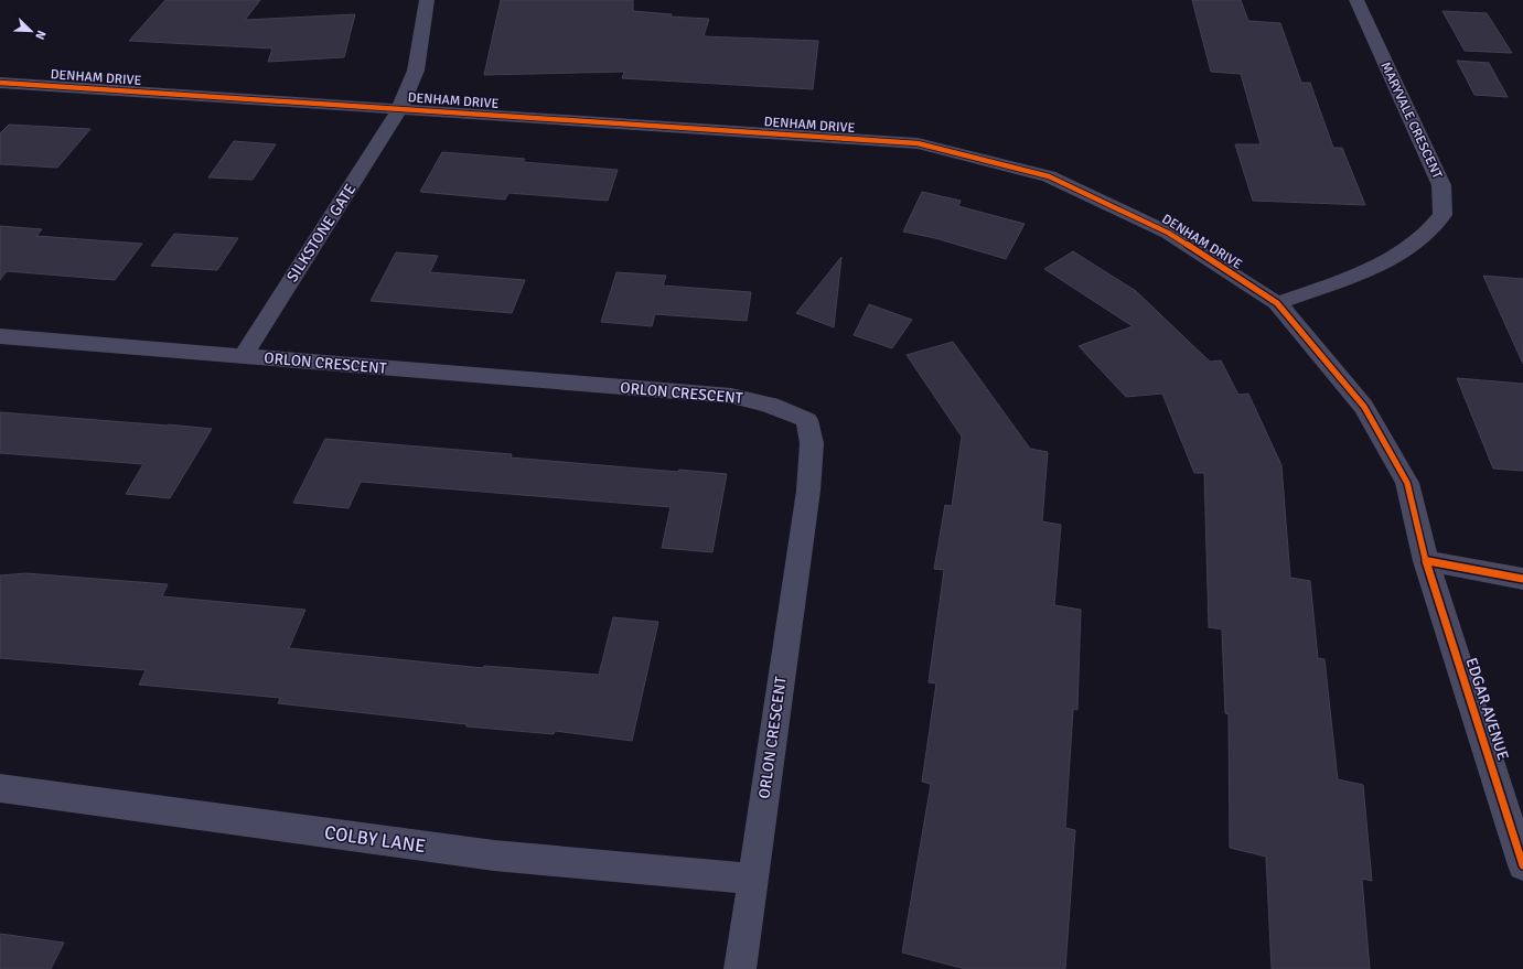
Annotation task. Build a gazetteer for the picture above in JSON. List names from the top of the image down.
{
  "streets": {
    "street": [
      "DENHAM DRIVE",
      "MARYVALE CRESCENT",
      "SILKSTONE GATE",
      "ORLON CRESCENT",
      "EDGAR AVENUE",
      "COLBY LANE"
    ]
  },
  "crossings": [
    ["DENHAM DRIVE", "MARYVALE CRESCENT"],
    ["DENHAM DRIVE", "SILKSTONE GATE"],
    ["DENHAM DRIVE", "EDGAR AVENUE"],
    ["SILKSTONE GATE", "ORLON CRESCENT"],
    ["ORLON CRESCENT", "COLBY LANE"]
  ],
  "north": "bottom right"
}
